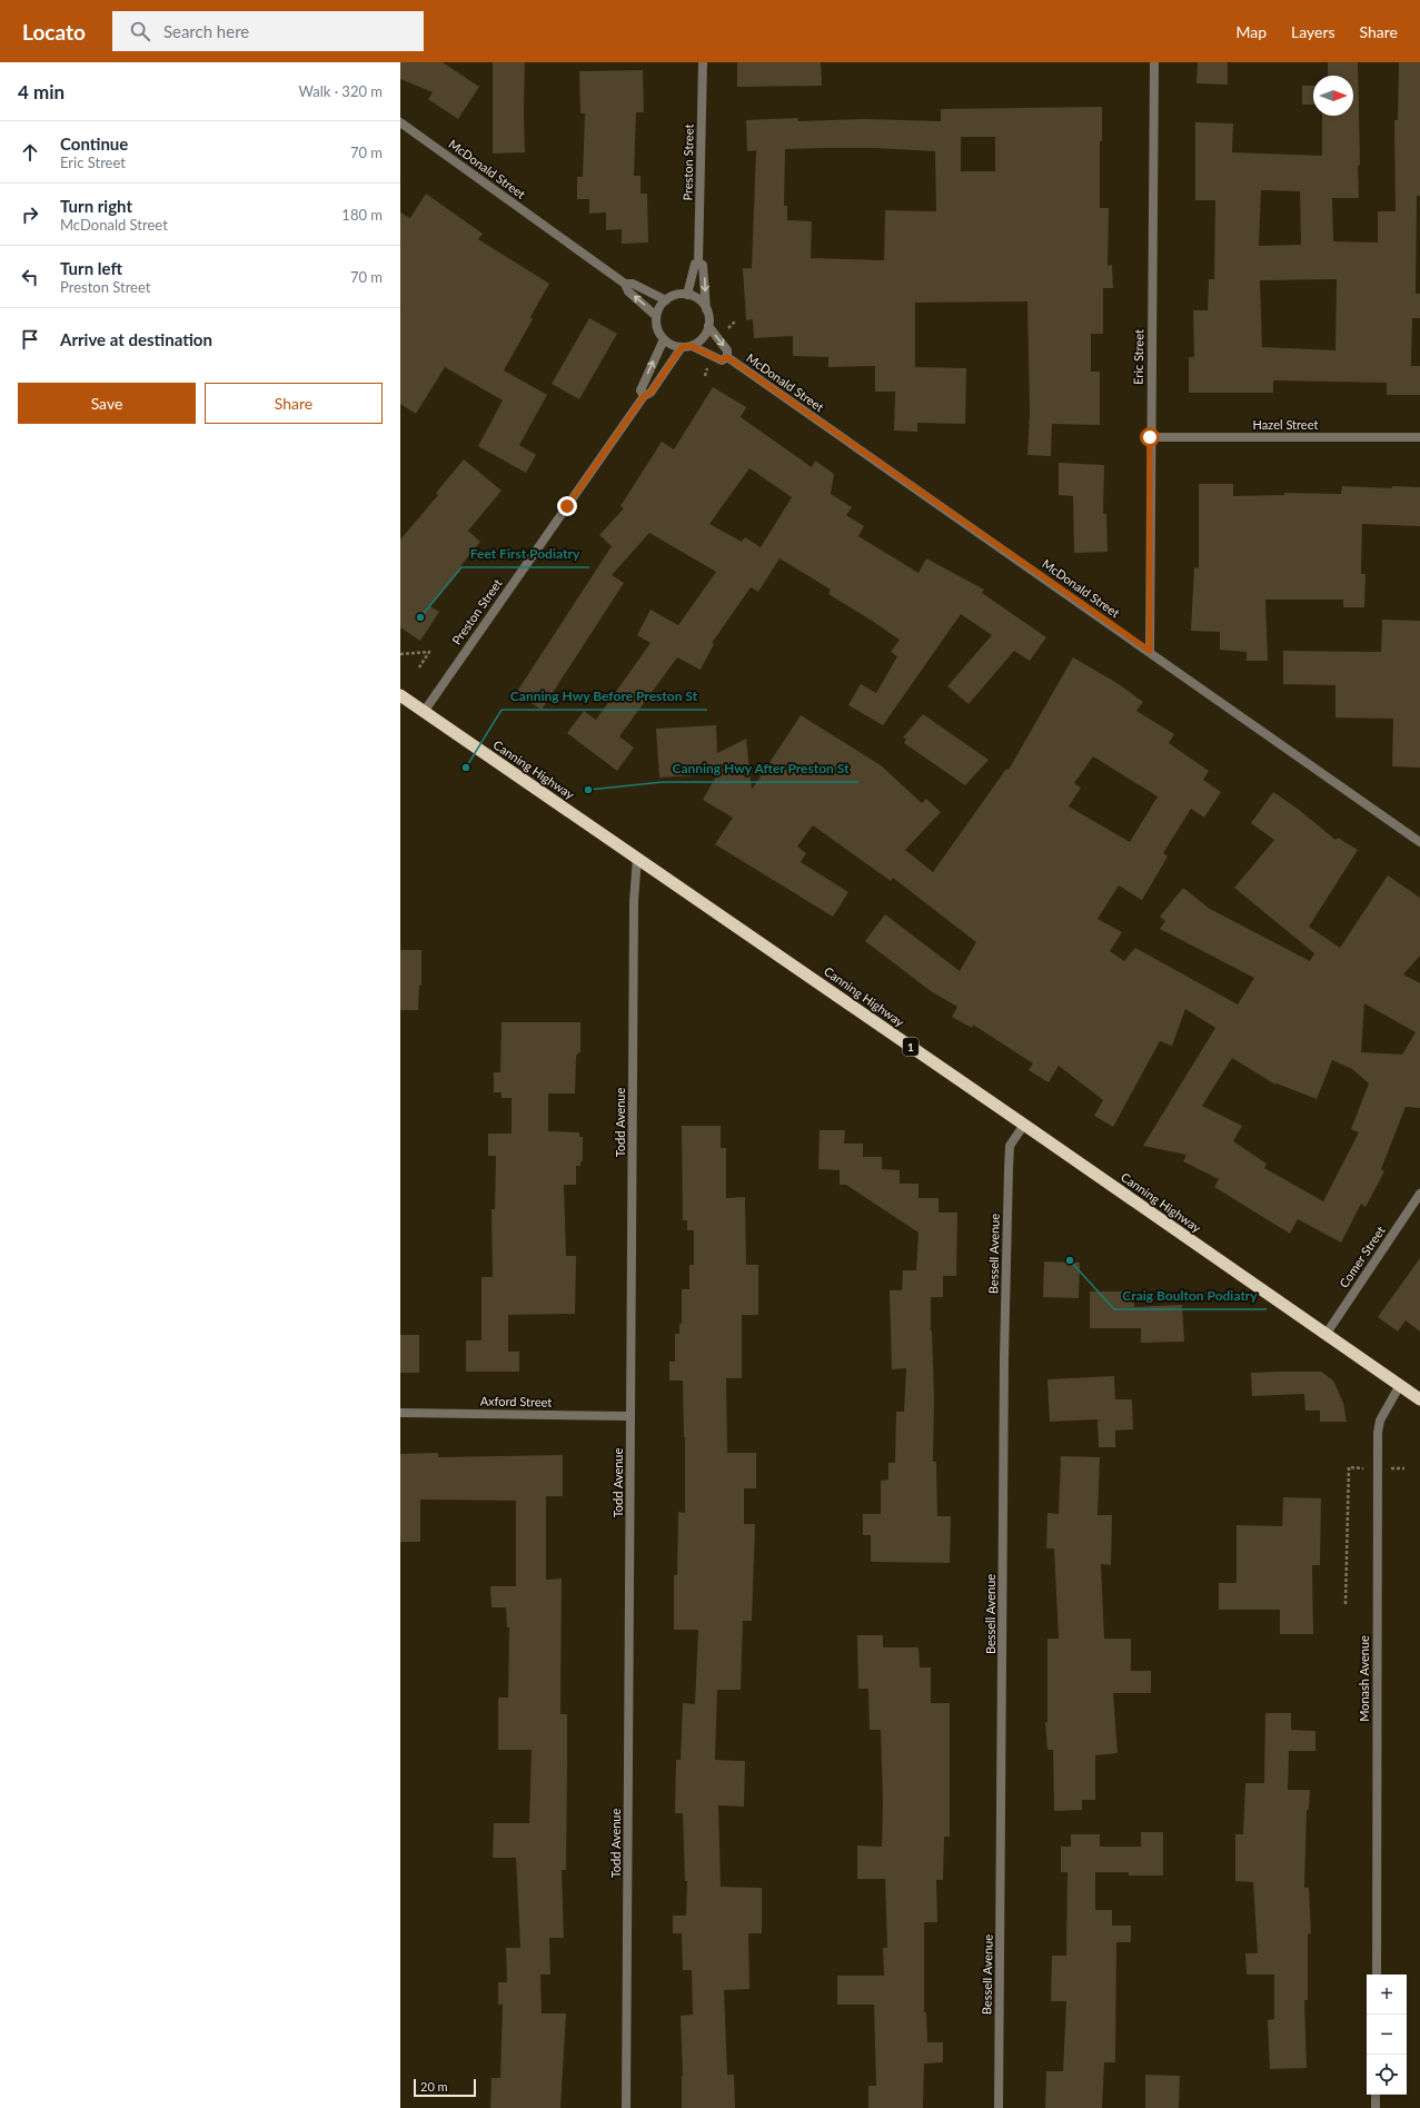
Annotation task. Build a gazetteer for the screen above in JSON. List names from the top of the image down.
{
  "streets": {
    "highway": ["Canning Highway", "1"],
    "street": [
      "Preston Street",
      "McDonald Street",
      "Eric Street",
      "Hazel Street",
      "Todd Avenue",
      "Bessell Avenue",
      "Comer Street",
      "Axford Street",
      "Monash Avenue"
    ]
  },
  "crossings": [
    ["Preston Street", "McDonald Street"],
    ["Preston Street", "Canning Highway"],
    ["McDonald Street", "Eric Street"],
    ["Eric Street", "Hazel Street"],
    ["Canning Highway", "Todd Avenue"],
    ["Canning Highway", "Bessell Avenue"],
    ["Canning Highway", "Comer Street"],
    ["Canning Highway", "Monash Avenue"],
    ["Todd Avenue", "Axford Street"]
  ],
  "places": [
    "Feet First Podiatry",
    "Canning Hwy Before Preston St",
    "Canning Hwy After Preston St",
    "Craig Boulton Podiatry"
  ],
  "scale_bar": "20 m",
  "north": "right",
  "page": {
    "header": "Locato",
    "search": "Search here",
    "nav": ["Map", "Layers", "Share"],
    "heading": ["4 min", "Walk · 320 m"],
    "list": [
      ["Continue", "Eric Street", "70 m"],
      ["Turn right", "McDonald Street", "180 m"],
      ["Turn left", "Preston Street", "70 m"],
      "Arrive at destination"
    ],
    "buttons": ["Save", "Share"],
    "map_buttons": ["+", "−"],
    "scale": "20 m"
  }
}
